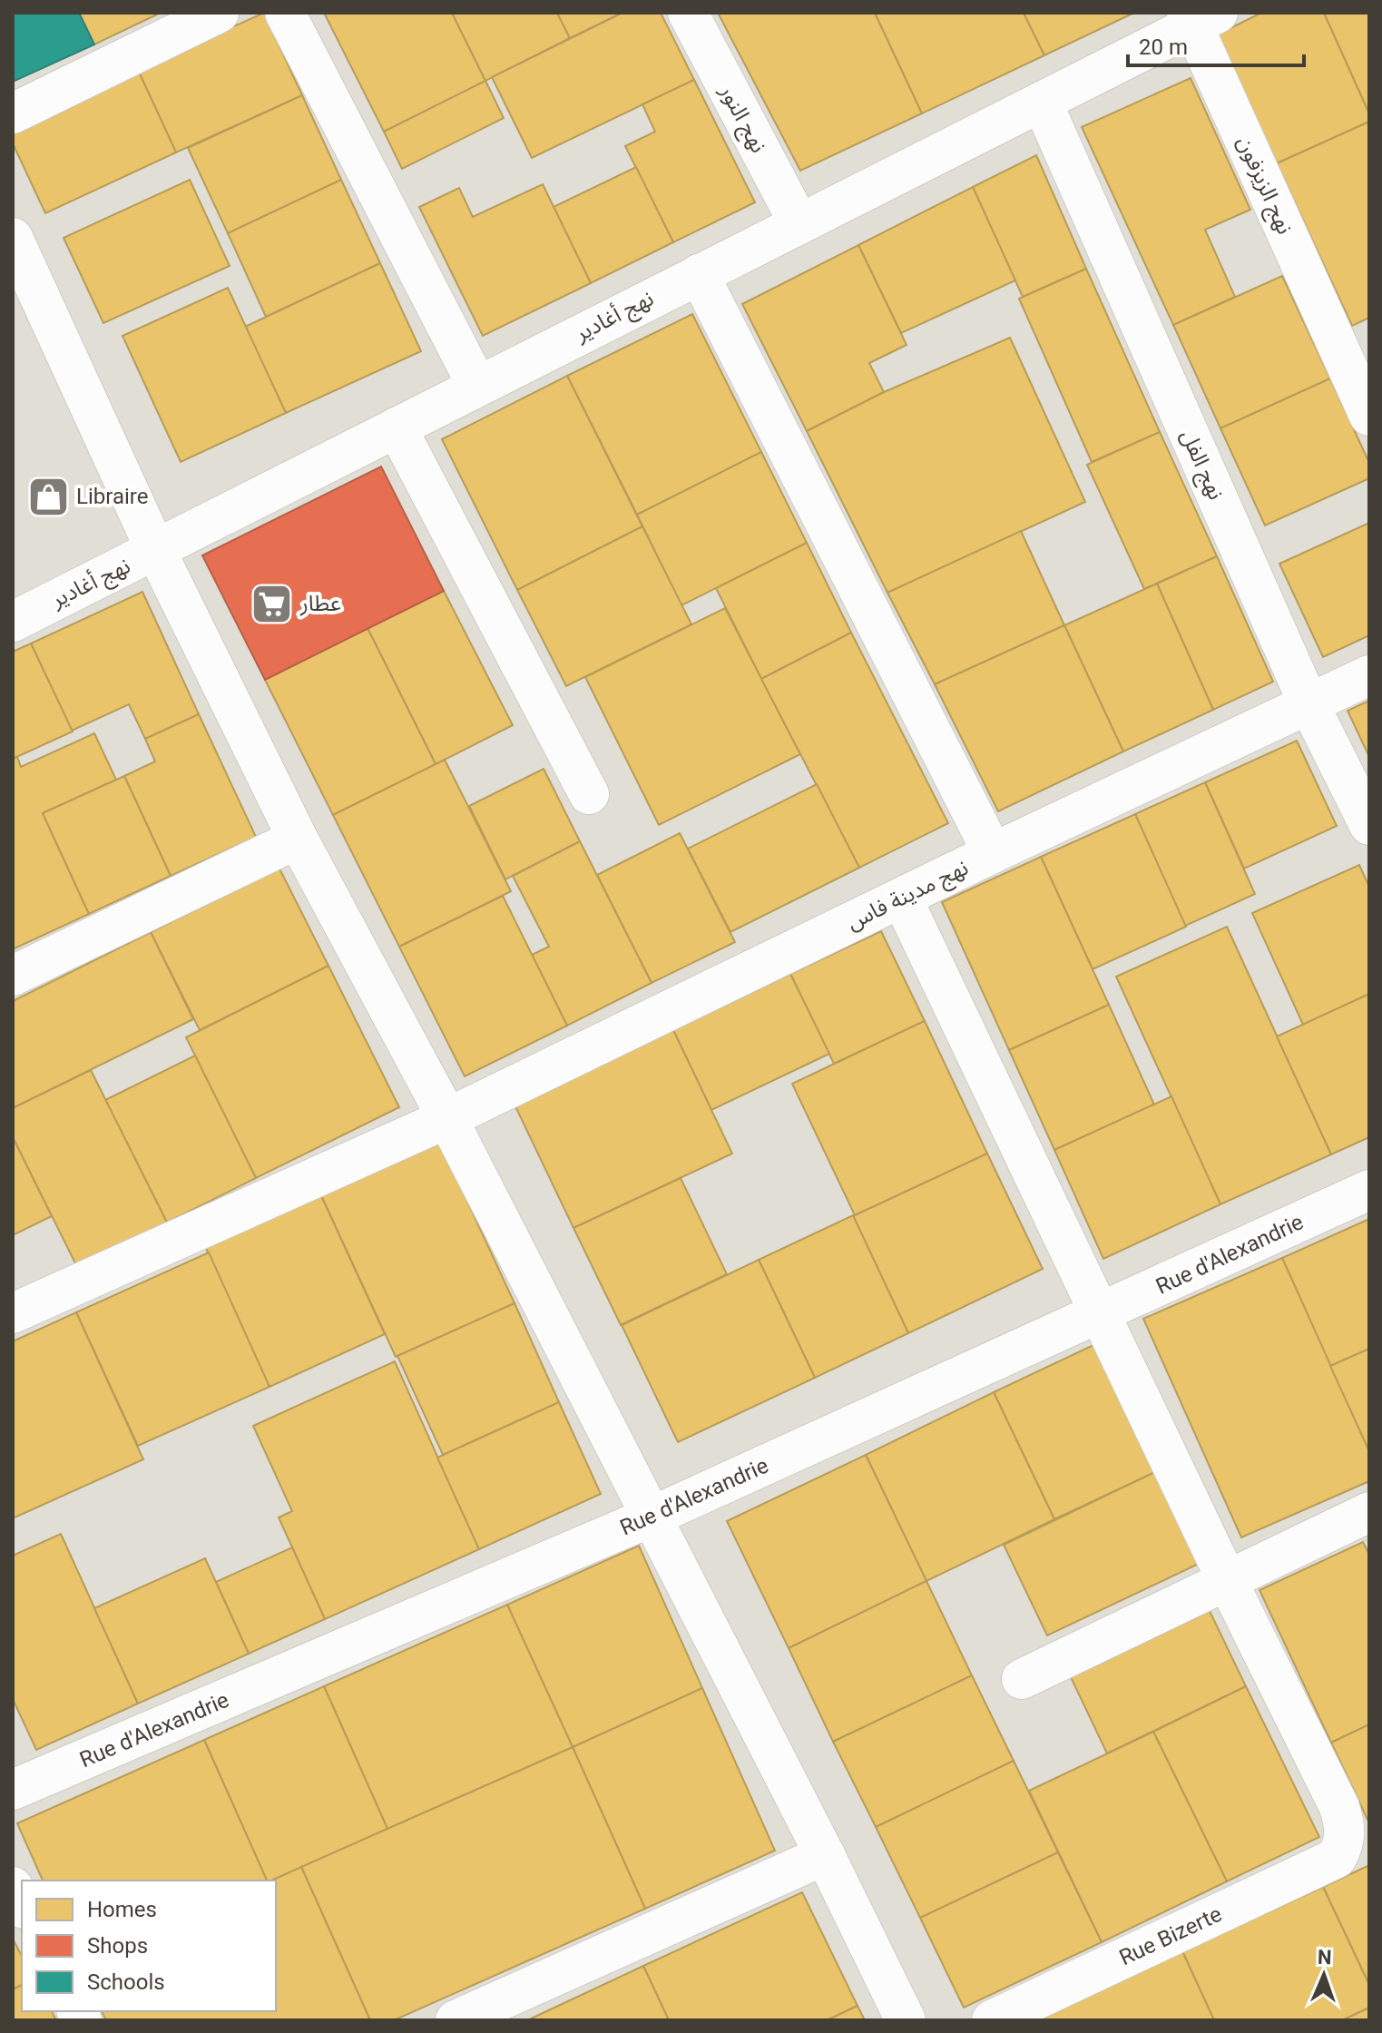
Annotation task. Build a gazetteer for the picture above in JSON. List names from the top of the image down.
{
  "streets": {
    "street": [
      "نهج النور",
      "نهج الزيزفون",
      "نهج أغادير",
      "نهج الفل",
      "نهج مدينة فاس",
      "Rue d'Alexandrie",
      "Rue Bizerte"
    ]
  },
  "crossings": [
    ["نهج النور", "نهج أغادير"],
    ["نهج الزيزفون", "نهج أغادير"],
    ["نهج أغادير", "نهج الفل"],
    ["نهج الفل", "نهج مدينة فاس"]
  ],
  "places": {
    "shop": ["Libraire"],
    "supermarket": ["عطار"]
  },
  "legend": ["Homes", "Shops", "Schools"],
  "scale_bar": "20 m",
  "north": "top"
}
